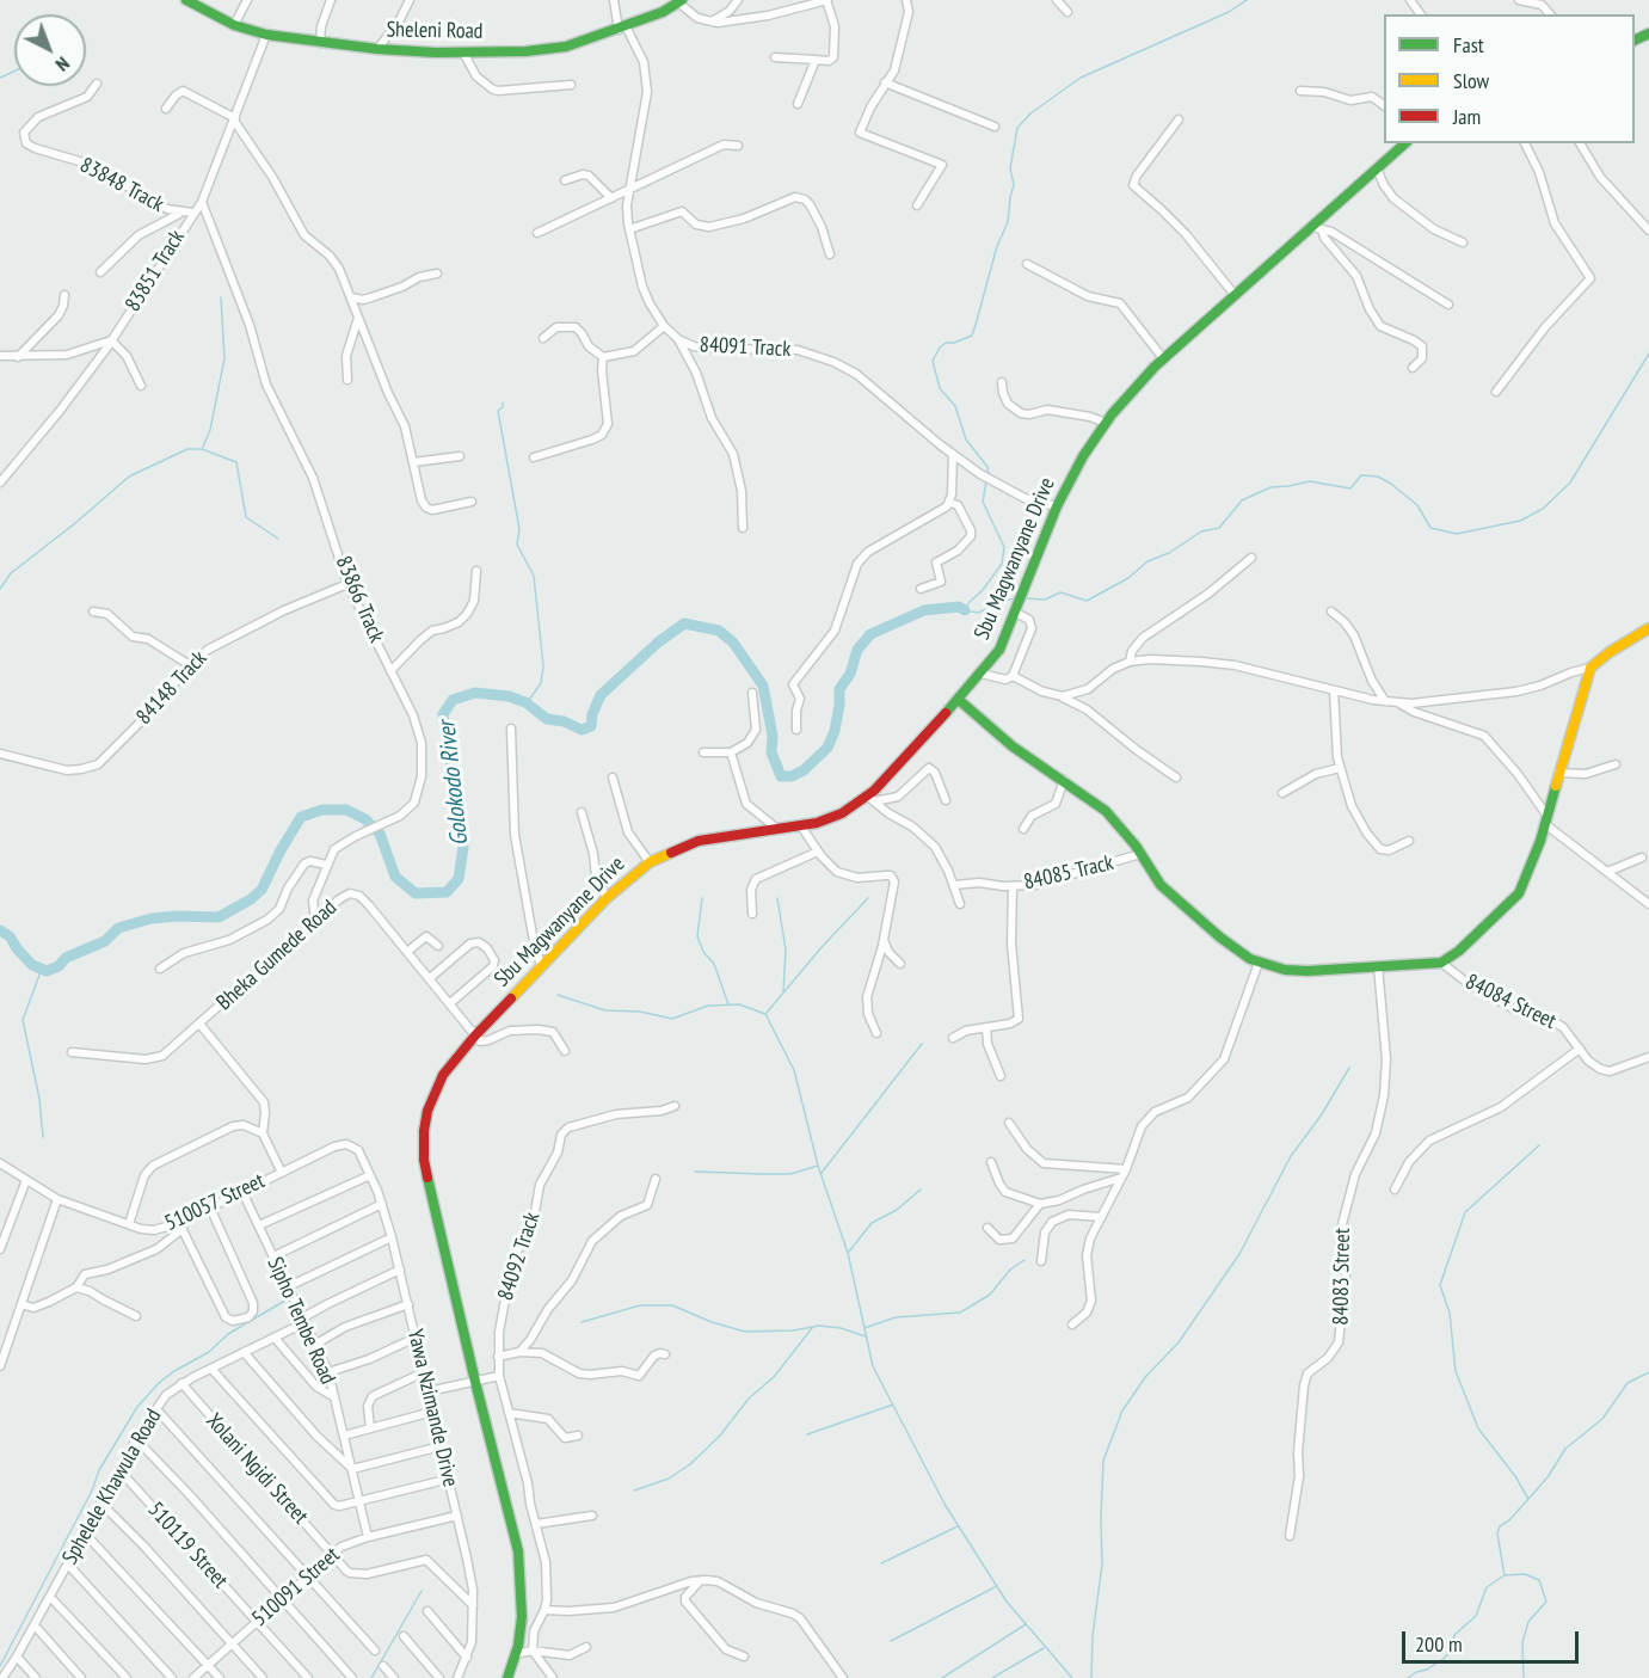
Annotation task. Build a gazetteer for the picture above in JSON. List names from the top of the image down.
{
  "streets": {
    "main road": ["Sheleni Road", "Sbu Magwanyane Drive"],
    "street": [
      "83848 Track",
      "83851 Track",
      "84091 Track",
      "83866 Track",
      "84148 Track",
      "84085 Track",
      "Bheka Gumede Road",
      "84084 Street",
      "510057 Street",
      "84092 Track",
      "84083 Street",
      "Sipho Tembe Road",
      "Yawa Nzimande Drive",
      "Xolani Ngidi Street",
      "Sphelele Khawula Road",
      "510119 Street",
      "510091 Street"
    ]
  },
  "crossings": [
    ["Sheleni Road", "83851 Track"],
    ["Sheleni Road", "84091 Track"],
    ["83848 Track", "83851 Track"],
    ["83851 Track", "83866 Track"],
    ["84091 Track", "Sbu Magwanyane Drive"],
    ["Sbu Magwanyane Drive", "Bheka Gumede Road"],
    ["83866 Track", "84148 Track"],
    ["83866 Track", "Bheka Gumede Road"],
    ["510057 Street", "Sipho Tembe Road"],
    ["510057 Street", "Yawa Nzimande Drive"],
    ["Sipho Tembe Road", "Sphelele Khawula Road"],
    ["Sipho Tembe Road", "510091 Street"],
    ["Yawa Nzimande Drive", "Xolani Ngidi Street"],
    ["Yawa Nzimande Drive", "Sphelele Khawula Road"],
    ["Yawa Nzimande Drive", "510091 Street"],
    ["Xolani Ngidi Street", "Sphelele Khawula Road"],
    ["Xolani Ngidi Street", "510091 Street"],
    ["Sphelele Khawula Road", "510119 Street"],
    ["510119 Street", "510091 Street"]
  ],
  "water": ["Golokodo River"],
  "legend": ["Fast", "Slow", "Jam"],
  "scale_bar": "200 m",
  "north": "bottom right"
}
